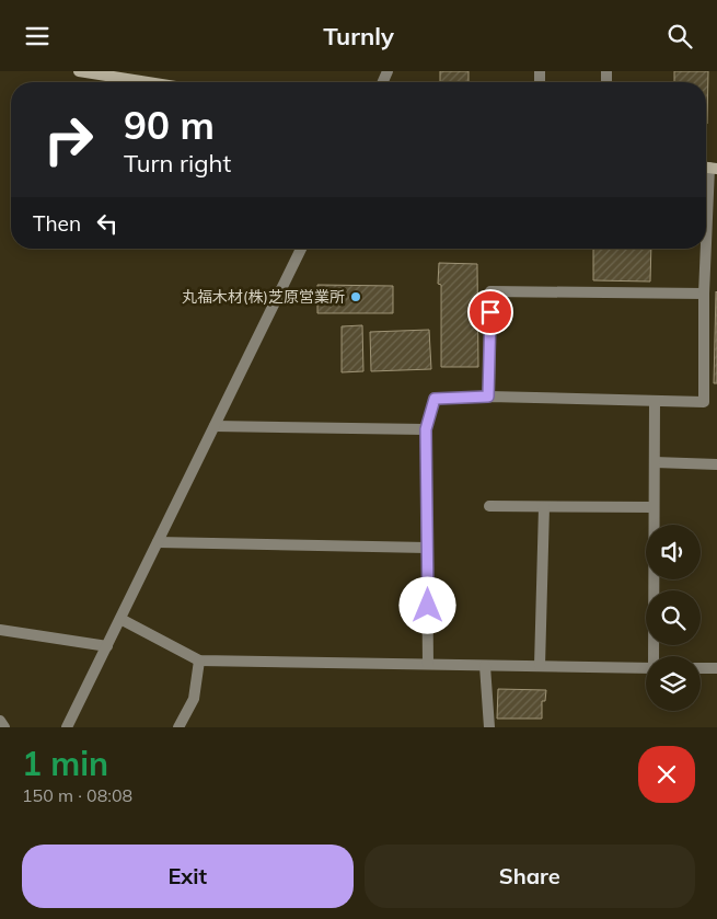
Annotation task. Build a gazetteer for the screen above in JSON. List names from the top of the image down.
{
  "places": ["丸福木材(株)芝原営業所"],
  "page": {
    "header": "Turnly",
    "turn": ["90 m", "Turn right"],
    "then": "Then",
    "heading": ["1 min", "150 m · 08:08"],
    "buttons": ["Exit", "Share"]
  }
}
